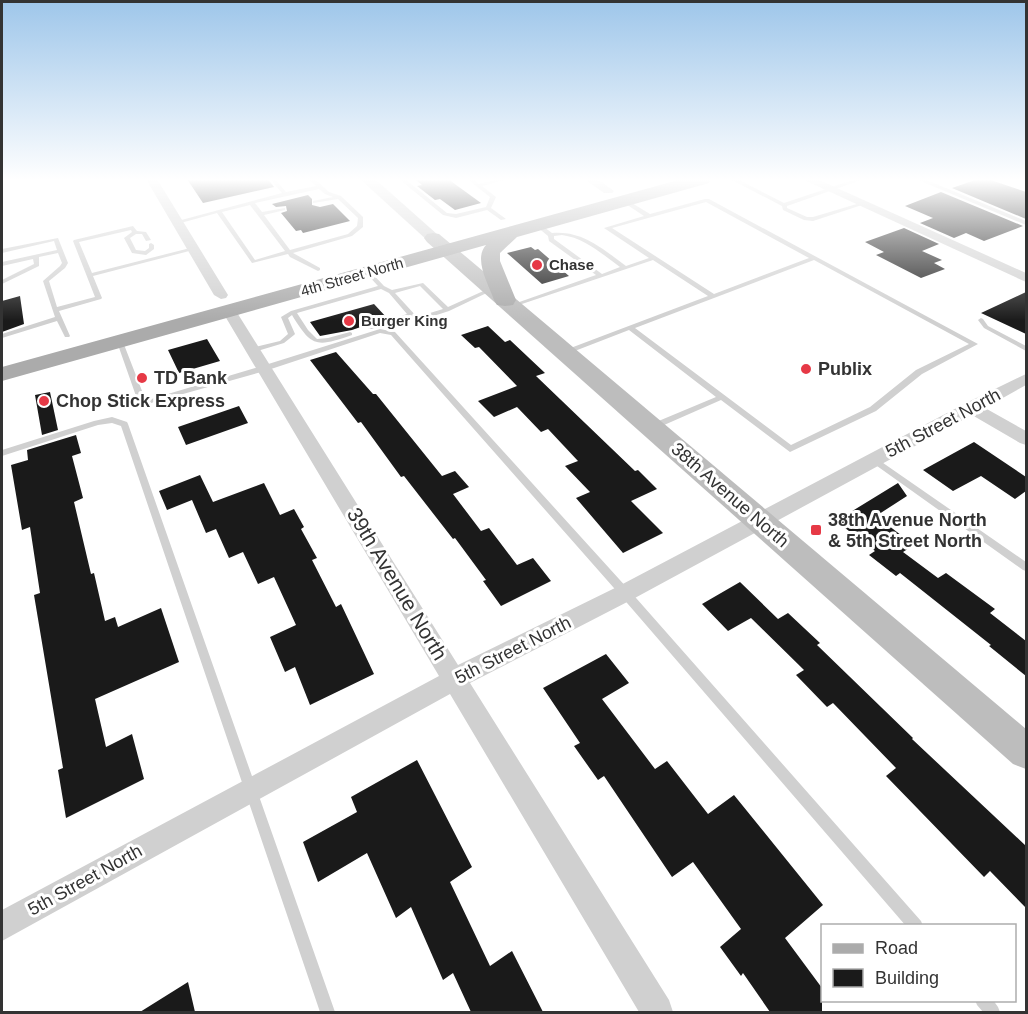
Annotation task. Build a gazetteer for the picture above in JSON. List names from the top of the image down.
{
  "streets": {
    "main road": ["4th Street North", "38th Avenue North"],
    "street": ["5th Street North", "39th Avenue North"]
  },
  "crossings": [
    ["4th Street North", "38th Avenue North"],
    ["4th Street North", "39th Avenue North"],
    ["5th Street North", "38th Avenue North"],
    ["5th Street North", "39th Avenue North"]
  ],
  "places": {
    "other": [
      "Chase",
      "Burger King",
      "Publix",
      "TD Bank",
      "Chop Stick Express"
    ],
    "transit": ["38th Avenue North & 5th Street North"]
  },
  "legend": ["Road", "Building"]
}
